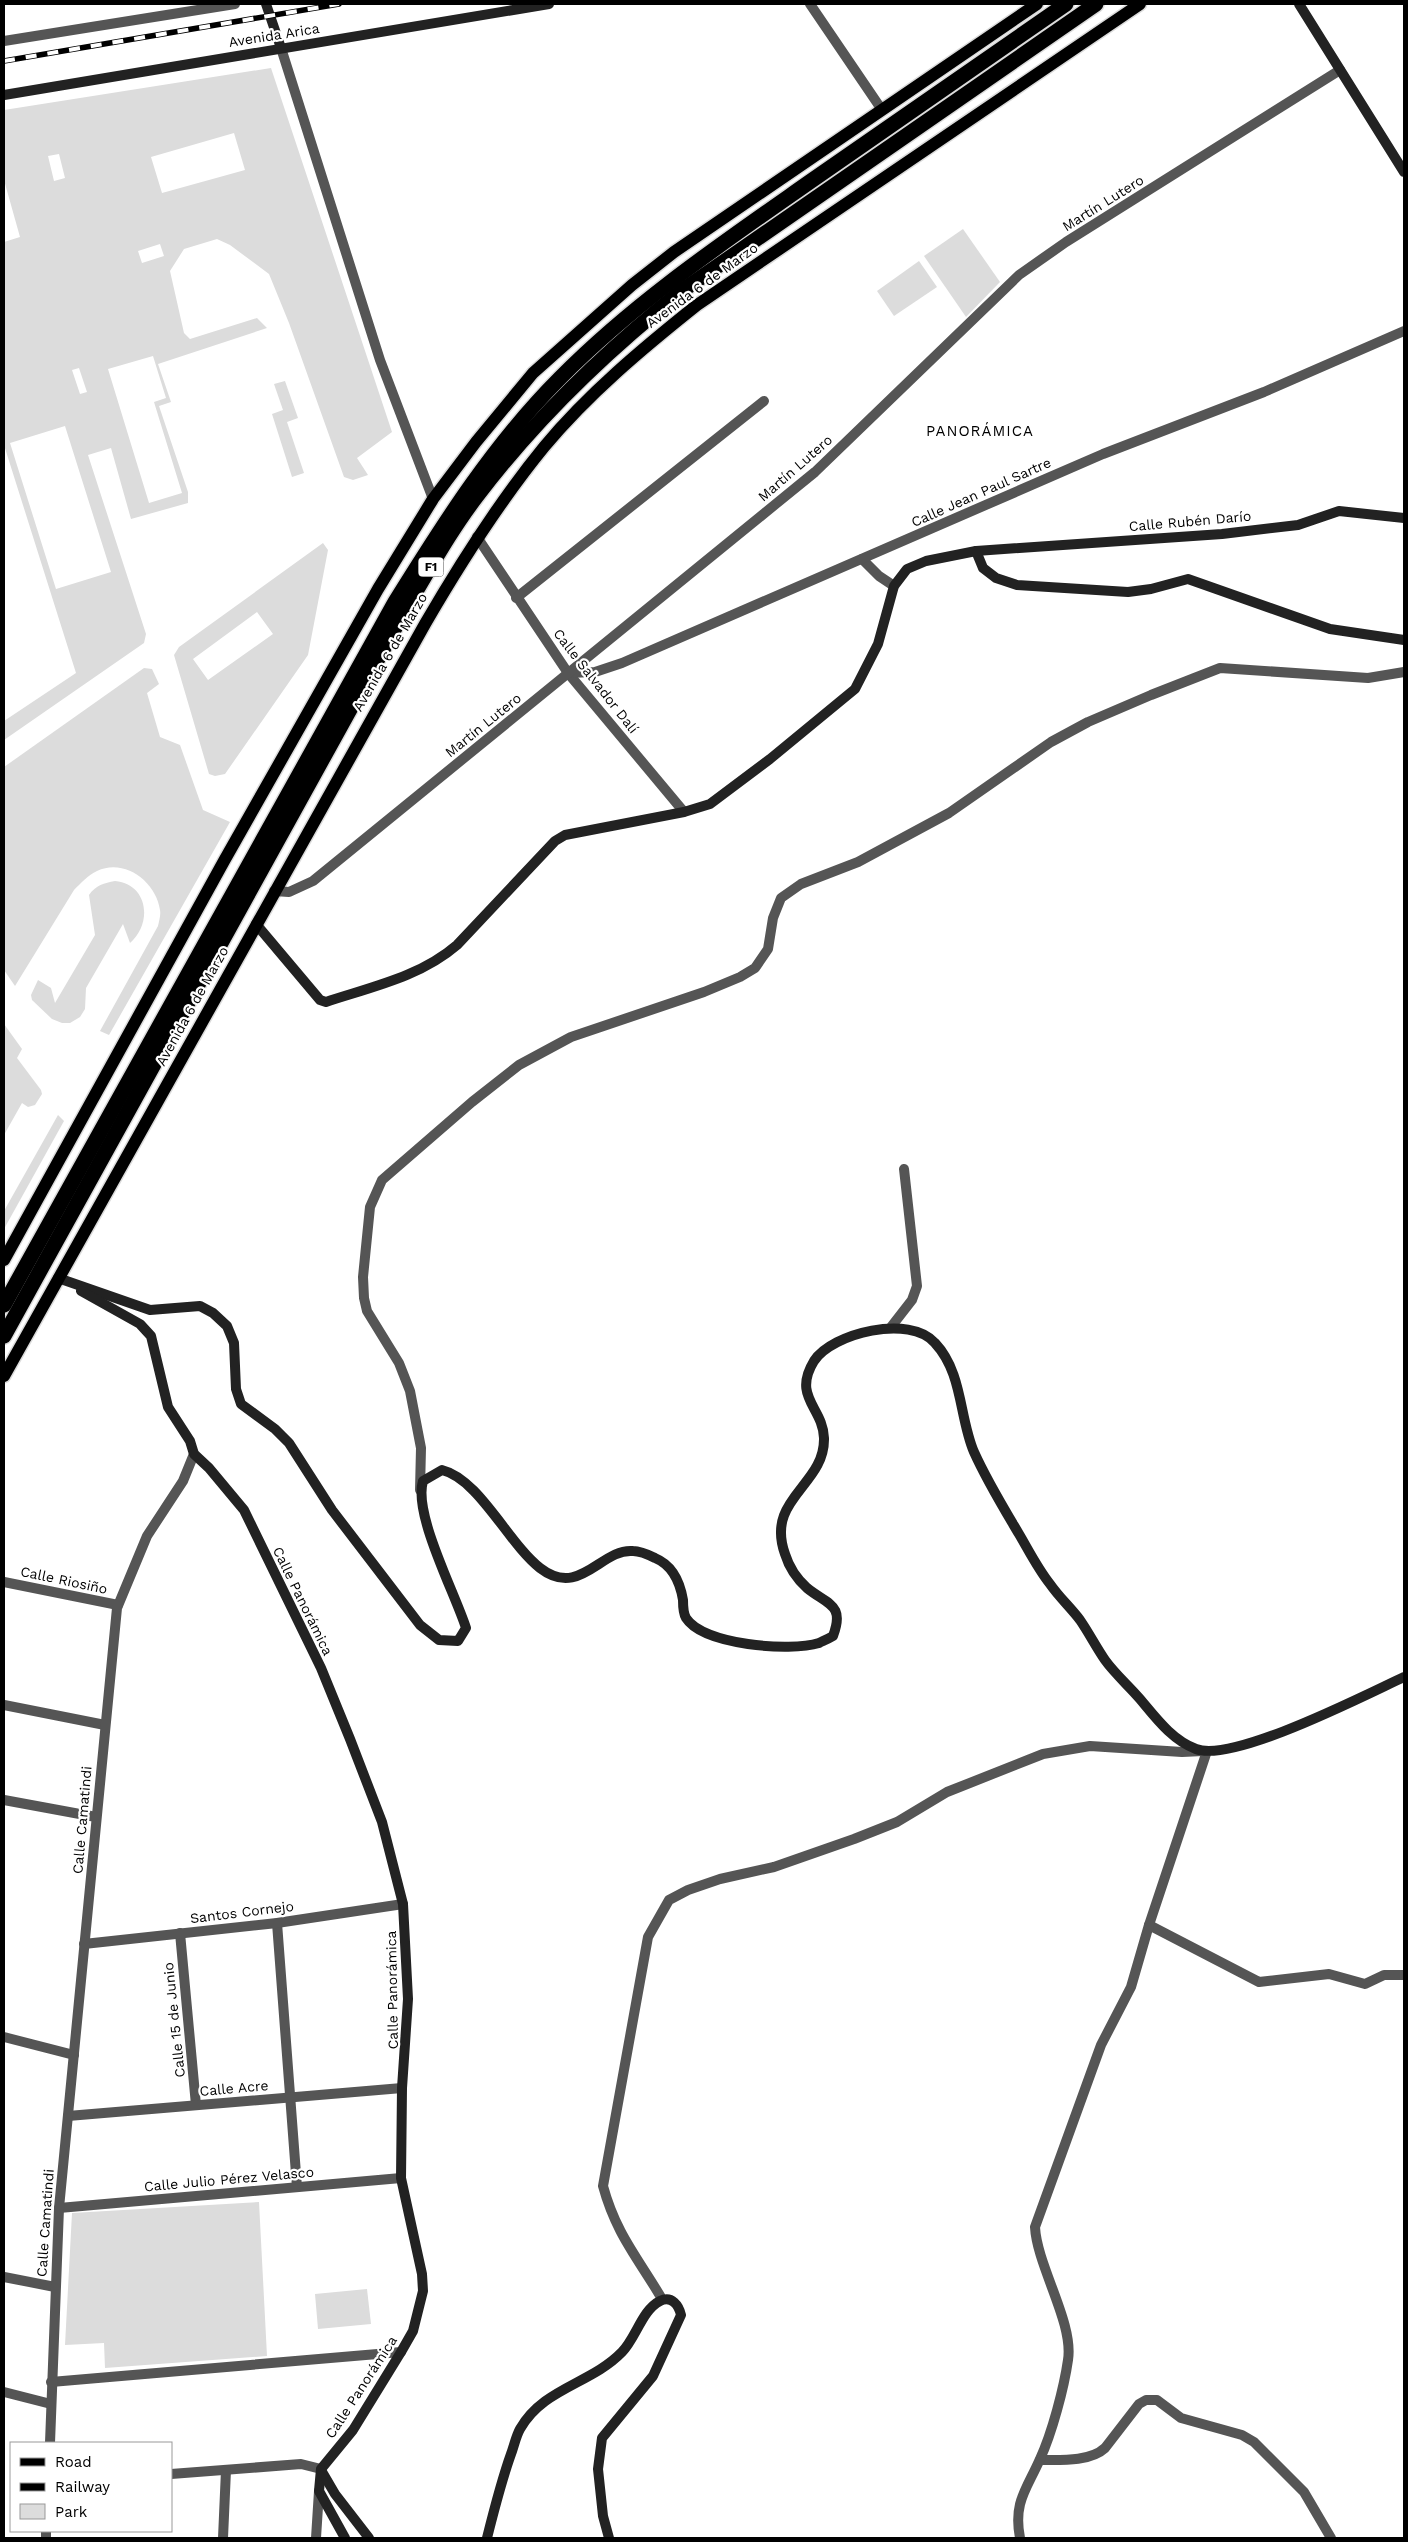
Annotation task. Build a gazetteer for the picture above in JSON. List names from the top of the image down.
{
  "streets": {
    "highway": ["Avenida 6 de Marzo", "F1"],
    "street": [
      "Avenida Arica",
      "Martín Lutero",
      "Calle Jean Paul Sartre",
      "Calle Rubén Darío",
      "Calle Salvador Dalí",
      "Calle Riosiño",
      "Calle Panorámica",
      "Calle Camatindi",
      "Santos Cornejo",
      "Calle 15 de Junio",
      "Calle Acre",
      "Calle Julio Pérez Velasco"
    ]
  },
  "crossings": [
    ["Martín Lutero", "Avenida 6 de Marzo"],
    ["Martín Lutero", "Calle Jean Paul Sartre"],
    ["Martín Lutero", "Calle Salvador Dalí"],
    ["Avenida 6 de Marzo", "Calle Salvador Dalí"],
    ["Calle Jean Paul Sartre", "Calle Salvador Dalí"],
    ["Calle Riosiño", "Calle Camatindi"],
    ["Calle Panorámica", "Calle Camatindi"],
    ["Calle Panorámica", "Santos Cornejo"],
    ["Calle Panorámica", "Calle Acre"],
    ["Calle Panorámica", "Calle Julio Pérez Velasco"],
    ["Calle Camatindi", "Santos Cornejo"],
    ["Calle Camatindi", "Calle Acre"],
    ["Calle Camatindi", "Calle Julio Pérez Velasco"],
    ["Santos Cornejo", "Calle 15 de Junio"],
    ["Calle 15 de Junio", "Calle Acre"]
  ],
  "districts": ["PANORÁMICA"],
  "legend": ["Road", "Railway", "Park"]
}
